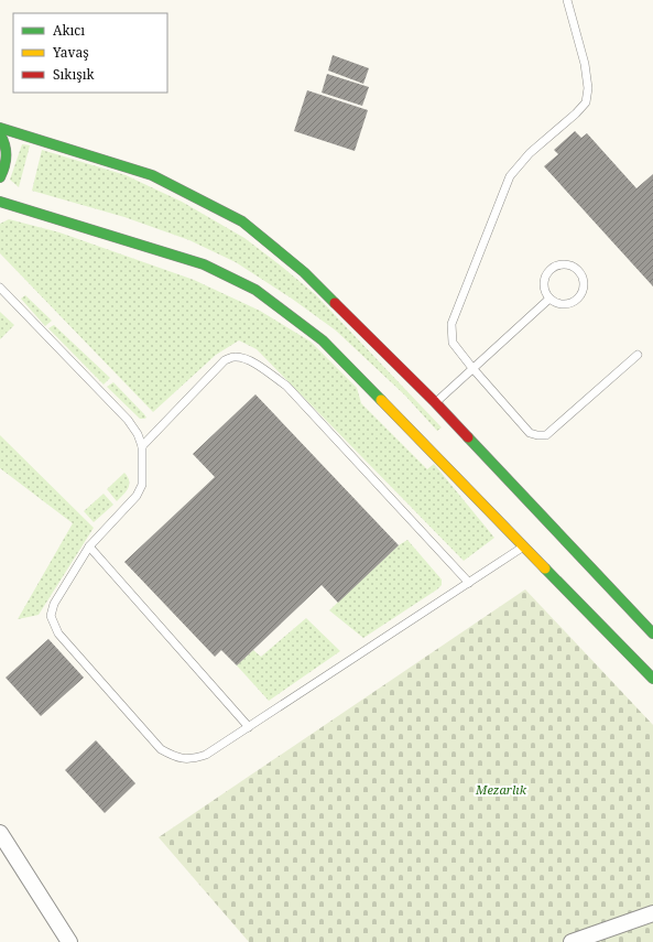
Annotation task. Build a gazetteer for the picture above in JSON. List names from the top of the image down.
{
  "parks": ["Mezarlık"],
  "legend": ["Akıcı", "Yavaş", "Sıkışık"]
}
